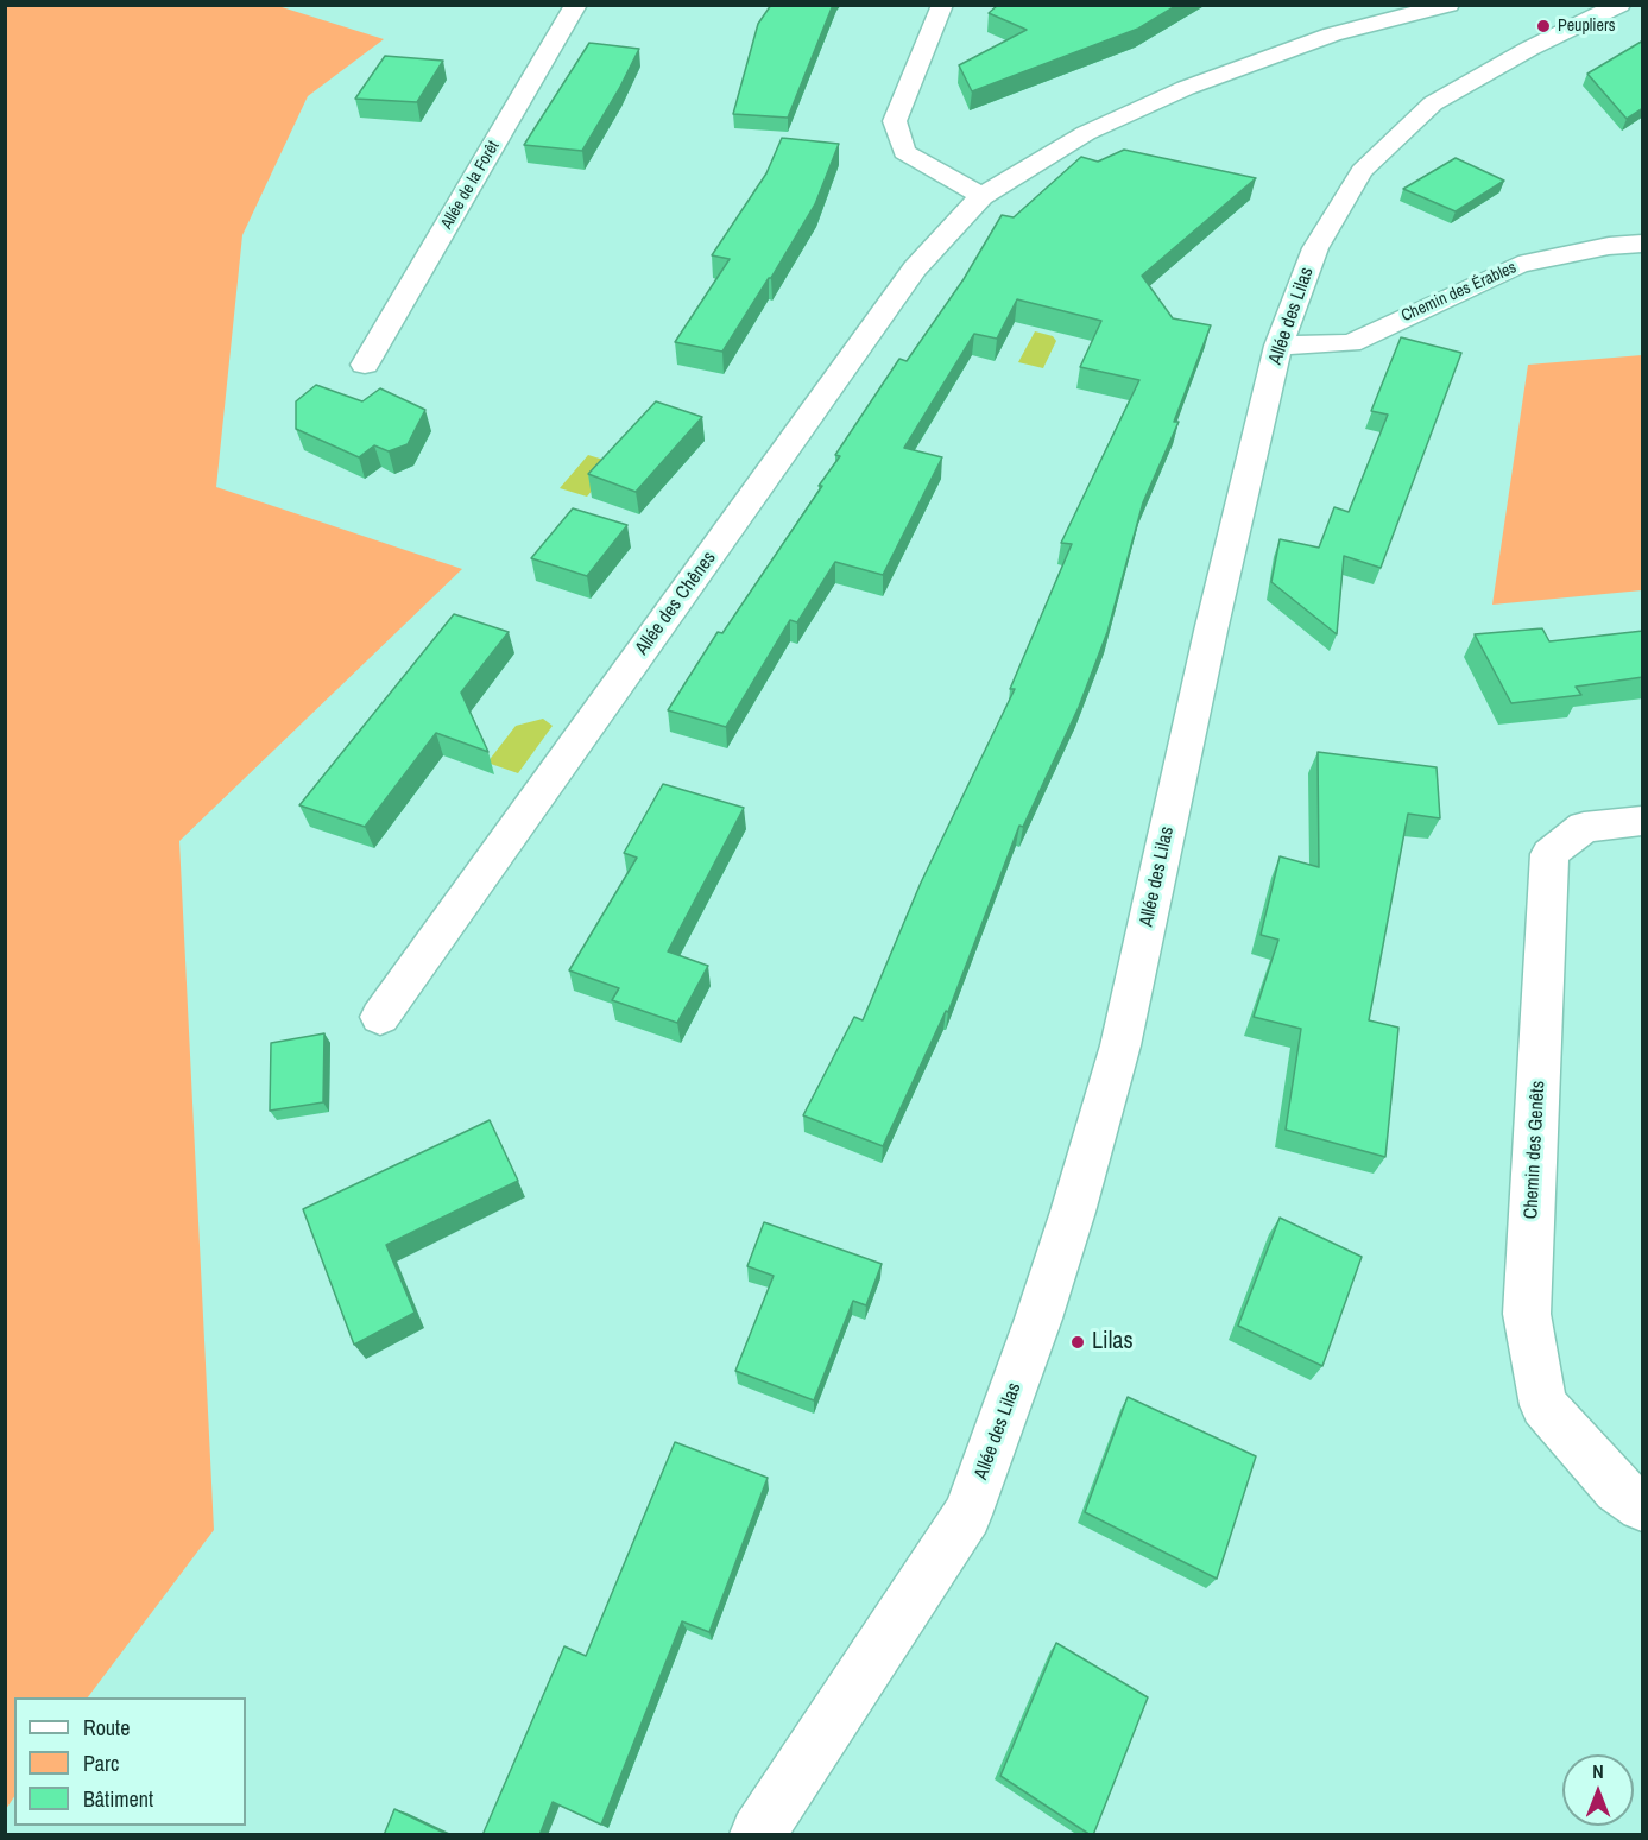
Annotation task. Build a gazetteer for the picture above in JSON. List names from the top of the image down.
{
  "streets": {
    "street": [
      "Allée de la Forêt",
      "Chemin des Érables",
      "Allée des Lilas",
      "Allée des Chênes",
      "Chemin des Genêts"
    ]
  },
  "crossings": [
    ["Chemin des Érables", "Allée des Lilas"]
  ],
  "places": ["Peupliers", "Lilas"],
  "legend": ["Route", "Parc", "Bâtiment"],
  "north": "top"
}
